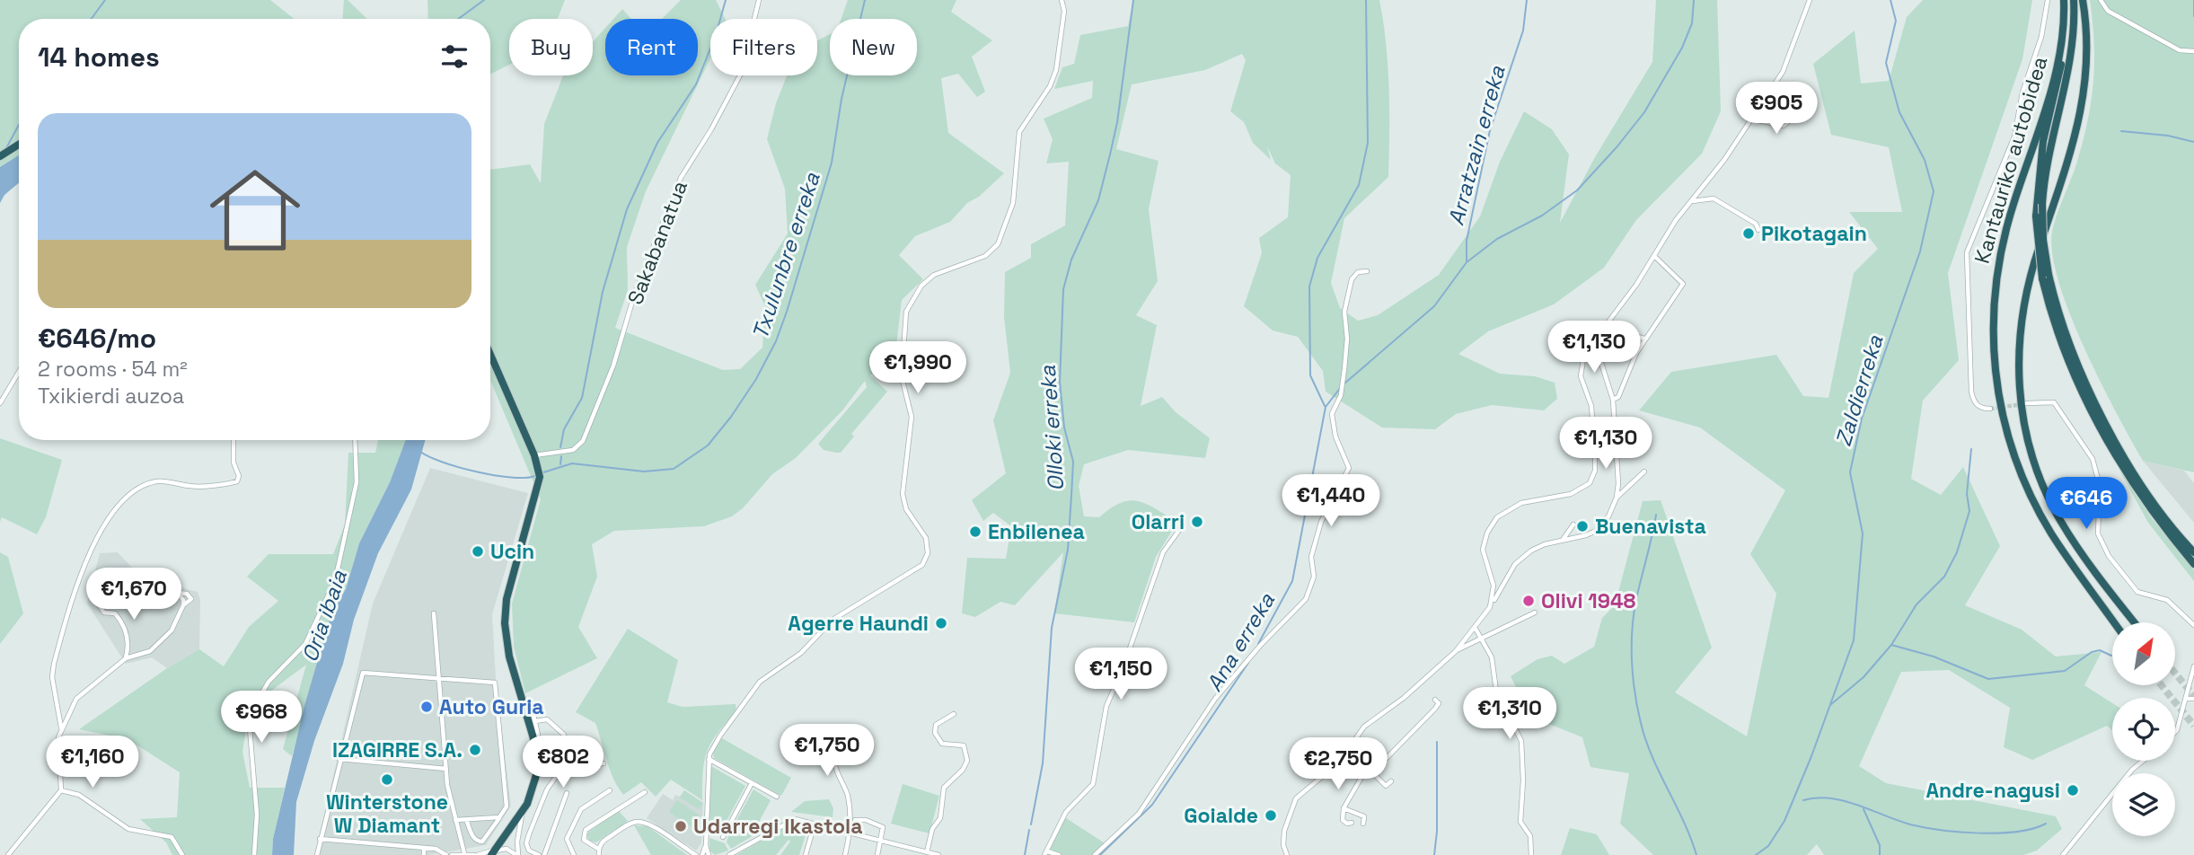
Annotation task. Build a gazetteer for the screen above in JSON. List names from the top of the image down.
{
  "streets": {
    "highway": ["Kantauriko autobidea"],
    "street": ["Sakabanatua"]
  },
  "water": [
    "Arratzain erreka",
    "Txulunbre erreka",
    "Zaldierreka",
    "Olloki erreka",
    "Oria ibaia",
    "Ana erreka"
  ],
  "places": [
    "Pikotagain",
    "Olarri",
    "Buenavista",
    "Enbilenea",
    "Ucin",
    "Olivi 1948",
    "Agerre Haundi",
    "Auto Guria",
    "IZAGIRRE S.A.",
    "Winterstone W Diamant",
    "Andre-nagusi",
    "Goialde",
    "Udarregi Ikastola"
  ],
  "north": "top right",
  "page": {
    "chip": [
      "Buy",
      "Rent",
      "Filters",
      "New"
    ],
    "heading": "14 homes",
    "price": [
      "€905",
      "€1,130",
      "€1,990",
      "€1,130",
      "€1,440",
      "€646",
      "€1,670",
      "€1,150",
      "€1,310",
      "€968",
      "€1,750",
      "€1,160",
      "€802",
      "€2,750"
    ],
    "list": [
      {
        "name": "€646/mo",
        "note": "2 rooms · 54 m² · Txikierdi auzoa"
      }
    ]
  }
}
